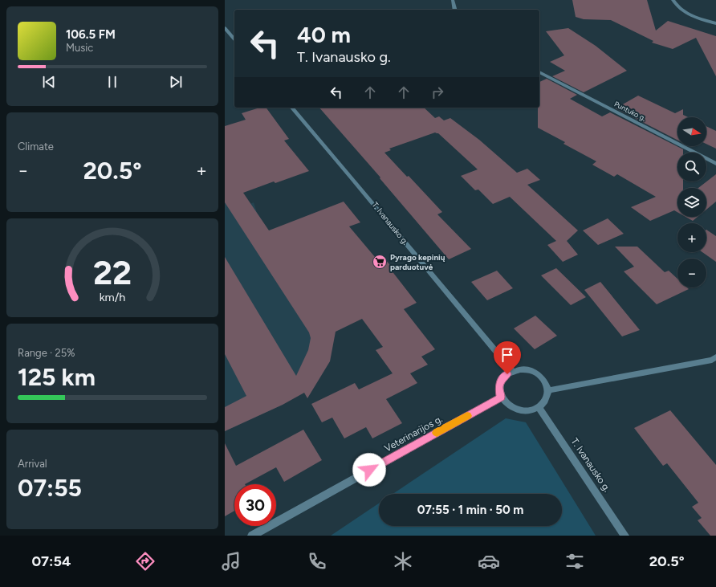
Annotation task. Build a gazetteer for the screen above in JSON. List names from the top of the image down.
{
  "streets": {
    "street": ["Puntuko g.", "T. Ivanausko g.", "Veterinarijos g."]
  },
  "crossings": [
    ["T. Ivanausko g.", "Veterinarijos g."]
  ],
  "places": {
    "supermarket": ["Pyrago kepinių parduotuvė"]
  },
  "north": "right",
  "page": {
    "turn": ["40 m", "T. Ivanausko g."],
    "song": ["106.5 FM", "Music"],
    "tile": [
      "Climate",
      ["Range · 25%", "125 km"],
      ["Arrival", "07:55"]
    ],
    "map_buttons": ["+", "−"],
    "heat": ["−", "20.5°", "+"],
    "limit": "30",
    "trip": "07:55 · 1 min · 50 m",
    "tabs": ["07:54", "20.5°"],
    "gauge": ["22", "km/h"]
  }
}
